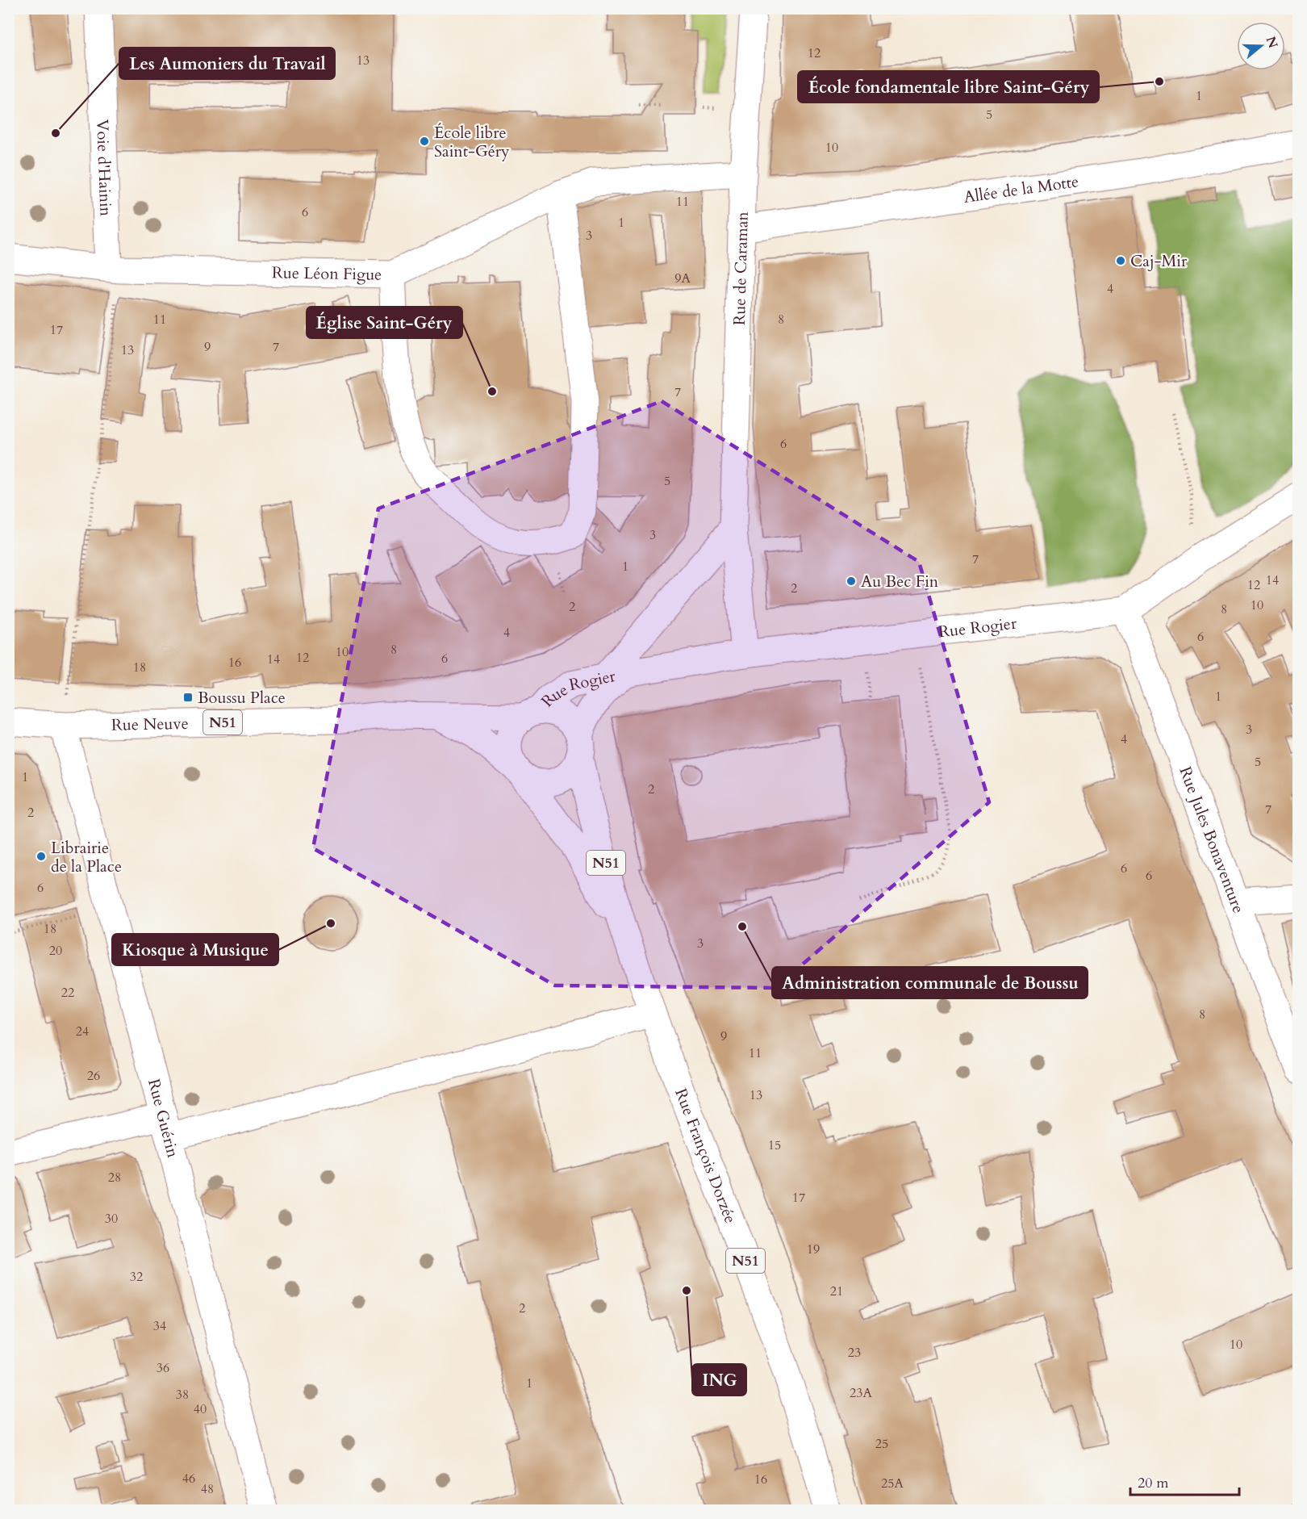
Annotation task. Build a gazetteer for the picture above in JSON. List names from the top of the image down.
{
  "streets": {
    "street": [
      "Voie d'Hainin",
      "Allée de la Motte",
      "Rue de Caraman",
      "Rue Léon Figue",
      "Rue Rogier",
      "N51",
      "Rue Neuve",
      "Rue Jules Bonaventure",
      "Rue Guérin",
      "Rue François Dorzée"
    ]
  },
  "crossings": [
    ["Voie d'Hainin", "Rue Léon Figue"],
    ["Allée de la Motte", "Rue de Caraman"],
    ["Rue de Caraman", "Rue Léon Figue"],
    ["Rue de Caraman", "Rue Rogier"],
    ["Rue Rogier", "Rue Neuve"],
    ["Rue Rogier", "Rue Jules Bonaventure"],
    ["Rue Rogier", "Rue François Dorzée"],
    ["Rue Neuve", "Rue Guérin"],
    ["Rue Neuve", "Rue François Dorzée"]
  ],
  "places": {
    "other": [
      "École fondamentale libre Saint-Géry",
      "Les Aumoniers du Travail",
      "École libre Saint-Géry",
      "Caj-Mir",
      "Église Saint-Géry",
      "Au Bec Fin",
      "Librairie de la Place",
      "Kiosque à Musique",
      "Administration communale de Boussu",
      "ING"
    ],
    "transit": ["Boussu Place"]
  },
  "house_numbers": [
    "12",
    "13",
    "1",
    "5",
    "10",
    "11",
    "6",
    "1",
    "3",
    "9A",
    "4",
    "11",
    "8",
    "17",
    "9",
    "7",
    "13",
    "7",
    "6",
    "5",
    "3",
    "7",
    "1",
    "14",
    "12",
    "2",
    "10",
    "2",
    "8",
    "4",
    "6",
    "8",
    "10",
    "12",
    "6",
    "14",
    "16",
    "18",
    "1",
    "3",
    "4",
    "5",
    "1",
    "2",
    "7",
    "2",
    "6",
    "6",
    "6",
    "18",
    "3",
    "20",
    "22",
    "8",
    "24",
    "9",
    "11",
    "26",
    "13",
    "15",
    "28",
    "17",
    "30",
    "19",
    "32",
    "21",
    "2",
    "34",
    "10",
    "23",
    "36",
    "1",
    "23A",
    "38",
    "40",
    "25",
    "46",
    "16",
    "25A",
    "48"
  ],
  "scale_bar": "20 m",
  "north": "right"
}
